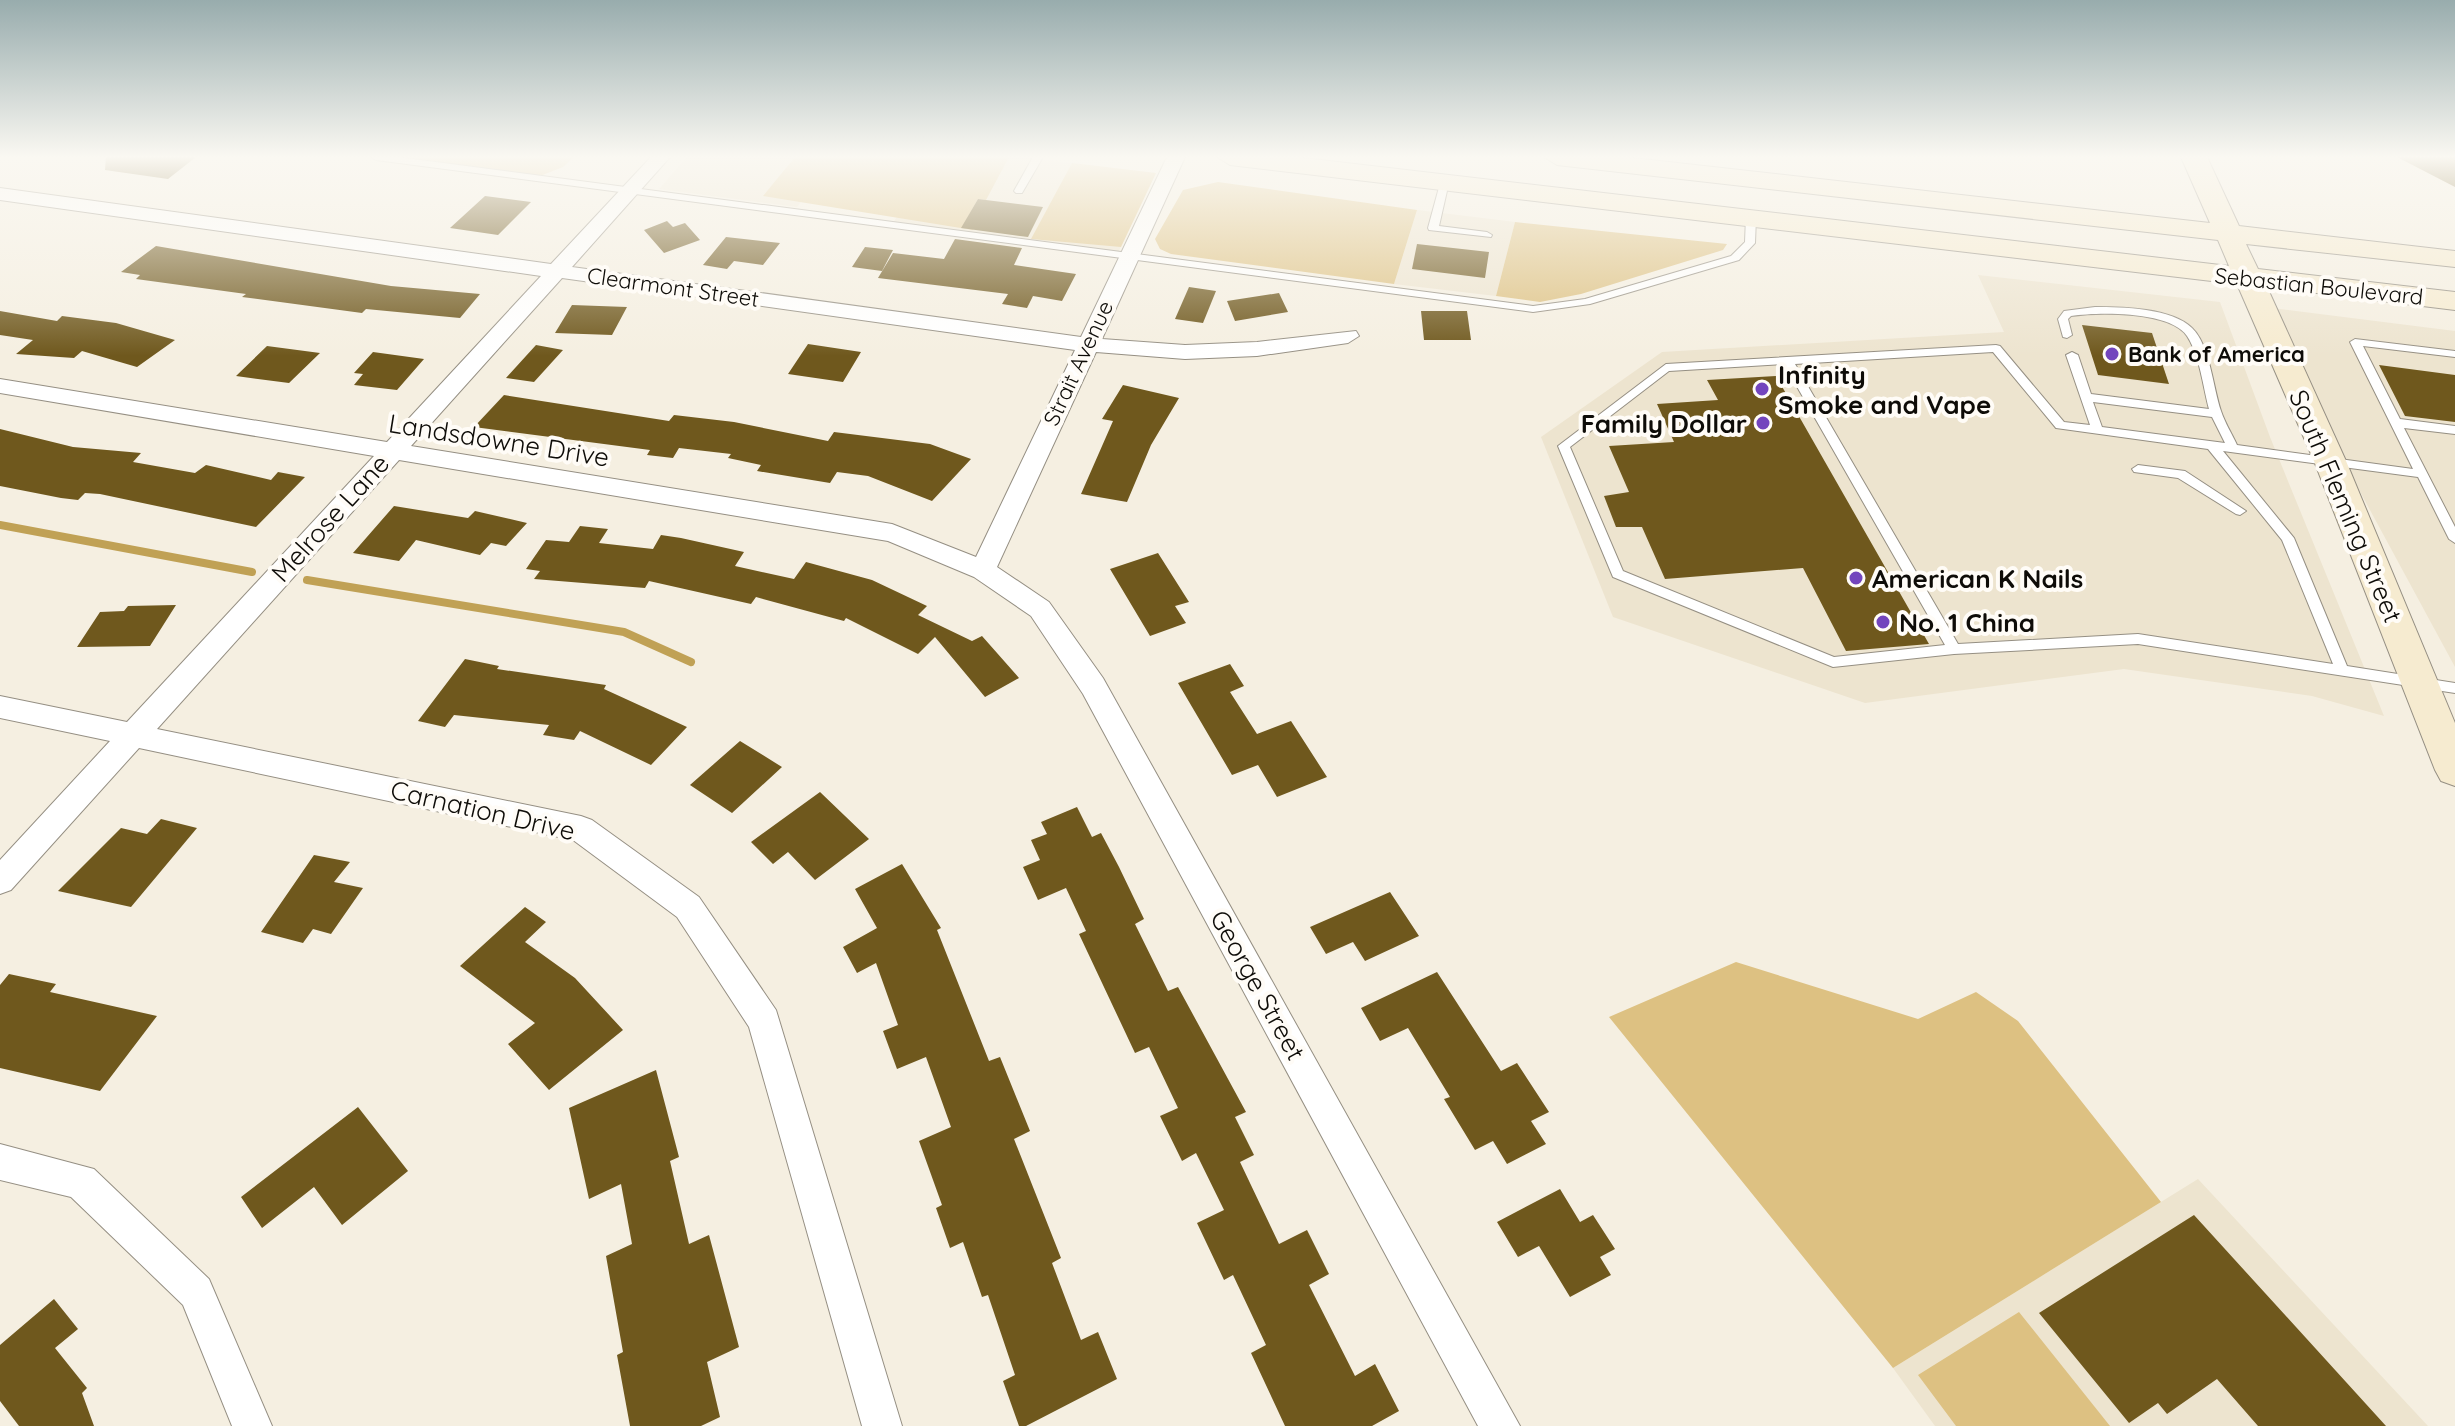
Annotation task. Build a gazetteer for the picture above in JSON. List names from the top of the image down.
{
  "streets": {
    "main road": ["Sebastian Boulevard", "South Fleming Street"],
    "street": [
      "Clearmont Street",
      "Strait Avenue",
      "Landsdowne Drive",
      "Melrose Lane",
      "Carnation Drive",
      "George Street"
    ]
  },
  "crossings": [
    ["Sebastian Boulevard", "South Fleming Street"],
    ["Clearmont Street", "Strait Avenue"],
    ["Clearmont Street", "Melrose Lane"],
    ["Strait Avenue", "Landsdowne Drive"],
    ["Strait Avenue", "George Street"],
    ["Landsdowne Drive", "Melrose Lane"],
    ["Landsdowne Drive", "George Street"],
    ["Melrose Lane", "Carnation Drive"]
  ],
  "places": [
    "Bank of America",
    "Infinity Smoke and Vape",
    "Family Dollar",
    "American K Nails",
    "No. 1 China"
  ]
}
